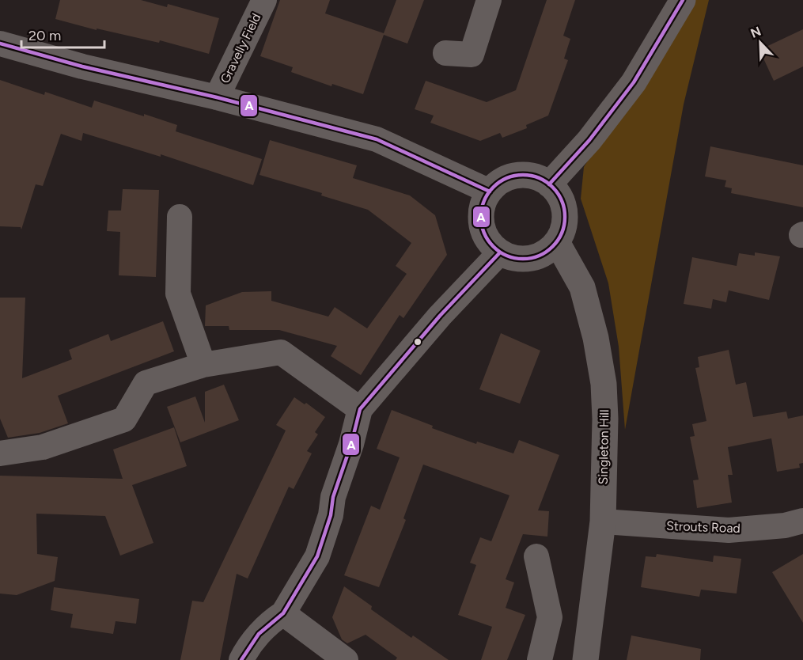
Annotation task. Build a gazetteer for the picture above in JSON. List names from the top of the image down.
{
  "streets": {
    "street": ["Gravelly Field", "Singleton Hill", "Strouts Road"]
  },
  "crossings": [
    ["Singleton Hill", "Strouts Road"]
  ],
  "lines": ["transit line A"],
  "scale_bar": "20 m",
  "north": "top left"
}
